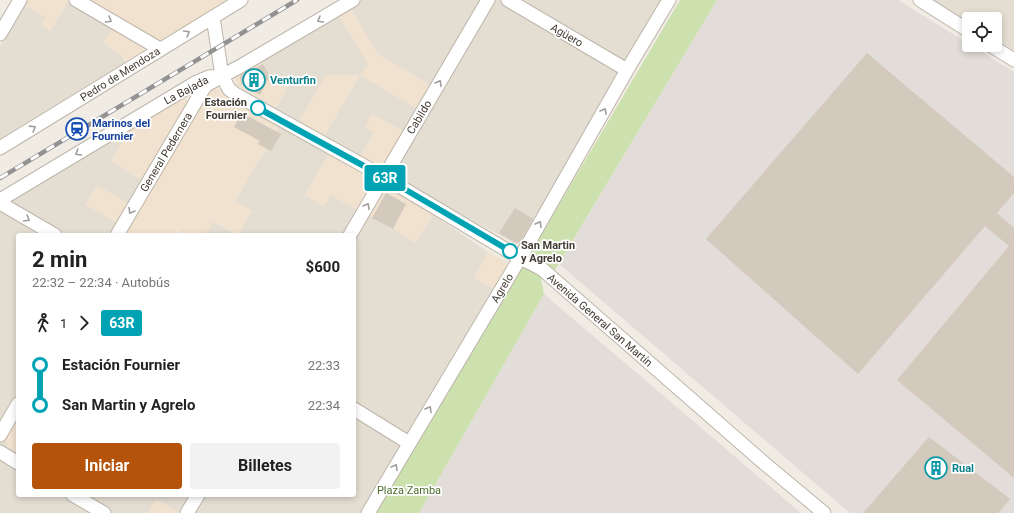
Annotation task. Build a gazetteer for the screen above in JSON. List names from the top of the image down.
{
  "streets": {
    "street": [
      "Agüero",
      "Pedro de Mendoza",
      "La Bajada",
      "Cabildo",
      "General Pedernera",
      "Agrelo",
      "Avenida General San Martín"
    ]
  },
  "crossings": [
    ["Agüero", "Agrelo"],
    ["Pedro de Mendoza", "Avenida General San Martín"],
    ["La Bajada", "General Pedernera"],
    ["La Bajada", "Avenida General San Martín"],
    ["Cabildo", "Avenida General San Martín"],
    ["General Pedernera", "Avenida General San Martín"],
    ["Agrelo", "Avenida General San Martín"]
  ],
  "one_way": [
    "Pedro de Mendoza",
    "La Bajada",
    "Cabildo",
    "General Pedernera",
    "Agrelo"
  ],
  "parks": ["Plaza Zamba"],
  "places": {
    "building": ["Venturfin", "Rual"],
    "other": ["Estación Fournier", "San Martin y Agrelo"],
    "station": ["Marinos del Fournier"]
  },
  "lines": ["bus line 63R"],
  "page": {
    "on_map": "63R",
    "heading": ["2 min", "22:32 – 22:34 · Autobús", "$600"],
    "legs": ["1", "63R"],
    "list": [
      {
        "name": "Estación Fournier",
        "value": "22:33"
      },
      {
        "name": "San Martin y Agrelo",
        "value": "22:34"
      }
    ],
    "buttons": ["Iniciar", "Billetes"]
  }
}
